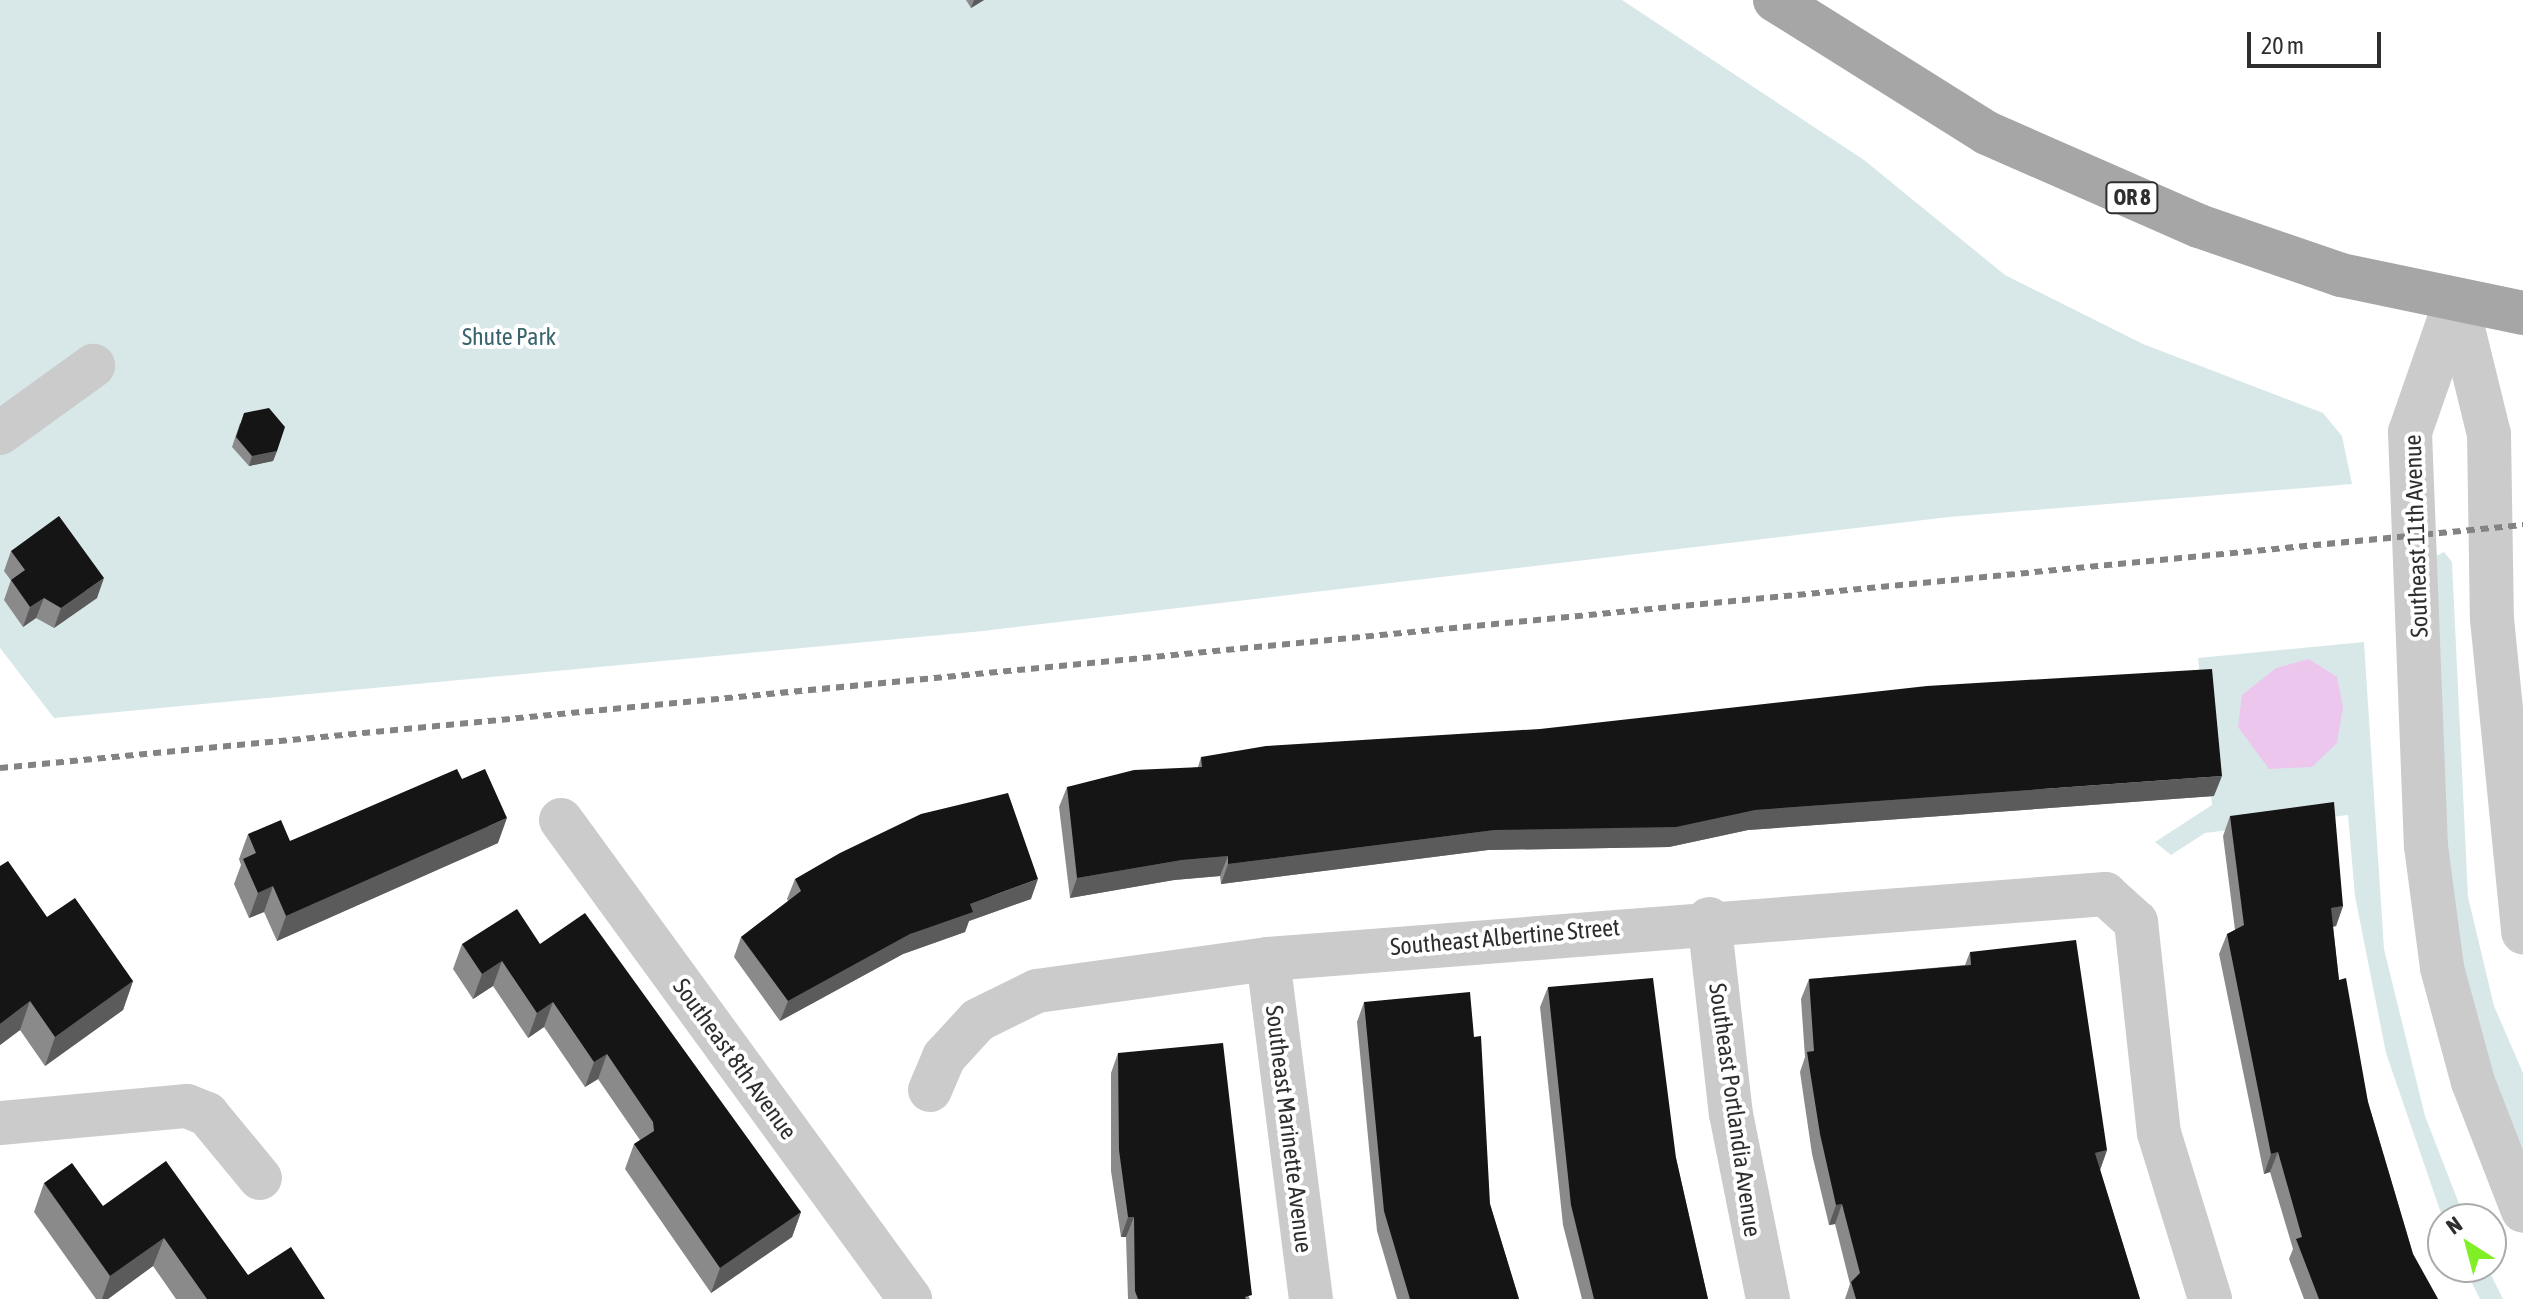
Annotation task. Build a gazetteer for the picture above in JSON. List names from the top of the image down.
{
  "streets": {
    "main road": ["OR 8"],
    "street": [
      "Southeast 11th Avenue",
      "Southeast Albertine Street",
      "Southeast 8th Avenue",
      "Southeast Portlandia Avenue",
      "Southeast Marinette Avenue"
    ]
  },
  "crossings": [
    ["OR 8", "Southeast 11th Avenue"],
    ["Southeast Albertine Street", "Southeast Portlandia Avenue"],
    ["Southeast Albertine Street", "Southeast Marinette Avenue"]
  ],
  "parks": ["Shute Park"],
  "scale_bar": "20 m",
  "north": "top left"
}
